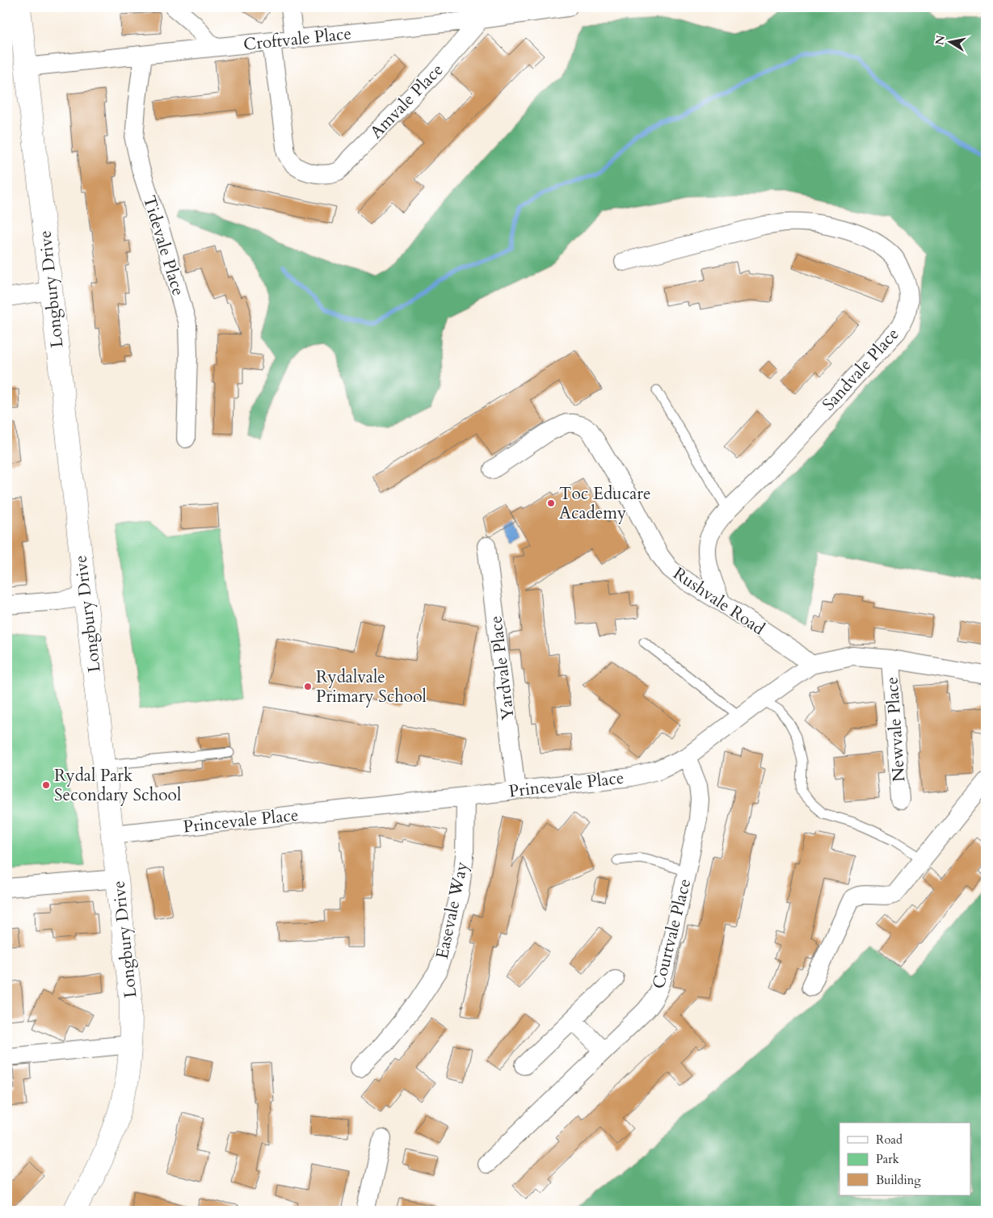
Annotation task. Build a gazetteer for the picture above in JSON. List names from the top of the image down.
{
  "streets": {
    "street": [
      "Croftvale Place",
      "Amvale Place",
      "Tidevale Place",
      "Longbury Drive",
      "Sandvale Place",
      "Rushvale Road",
      "Yardvale Place",
      "Newvale Place",
      "Princevale Place",
      "Easevale Way",
      "Courtvale Place"
    ]
  },
  "crossings": [
    ["Croftvale Place", "Amvale Place"],
    ["Croftvale Place", "Tidevale Place"],
    ["Croftvale Place", "Longbury Drive"],
    ["Longbury Drive", "Princevale Place"],
    ["Sandvale Place", "Rushvale Road"],
    ["Rushvale Road", "Princevale Place"],
    ["Yardvale Place", "Princevale Place"],
    ["Newvale Place", "Princevale Place"],
    ["Princevale Place", "Easevale Way"],
    ["Princevale Place", "Courtvale Place"]
  ],
  "places": ["Toc Educare Academy", "Rydalvale Primary School", "Rydal Park Secondary School"],
  "legend": ["Road", "Park", "Building"],
  "north": "left"
}
